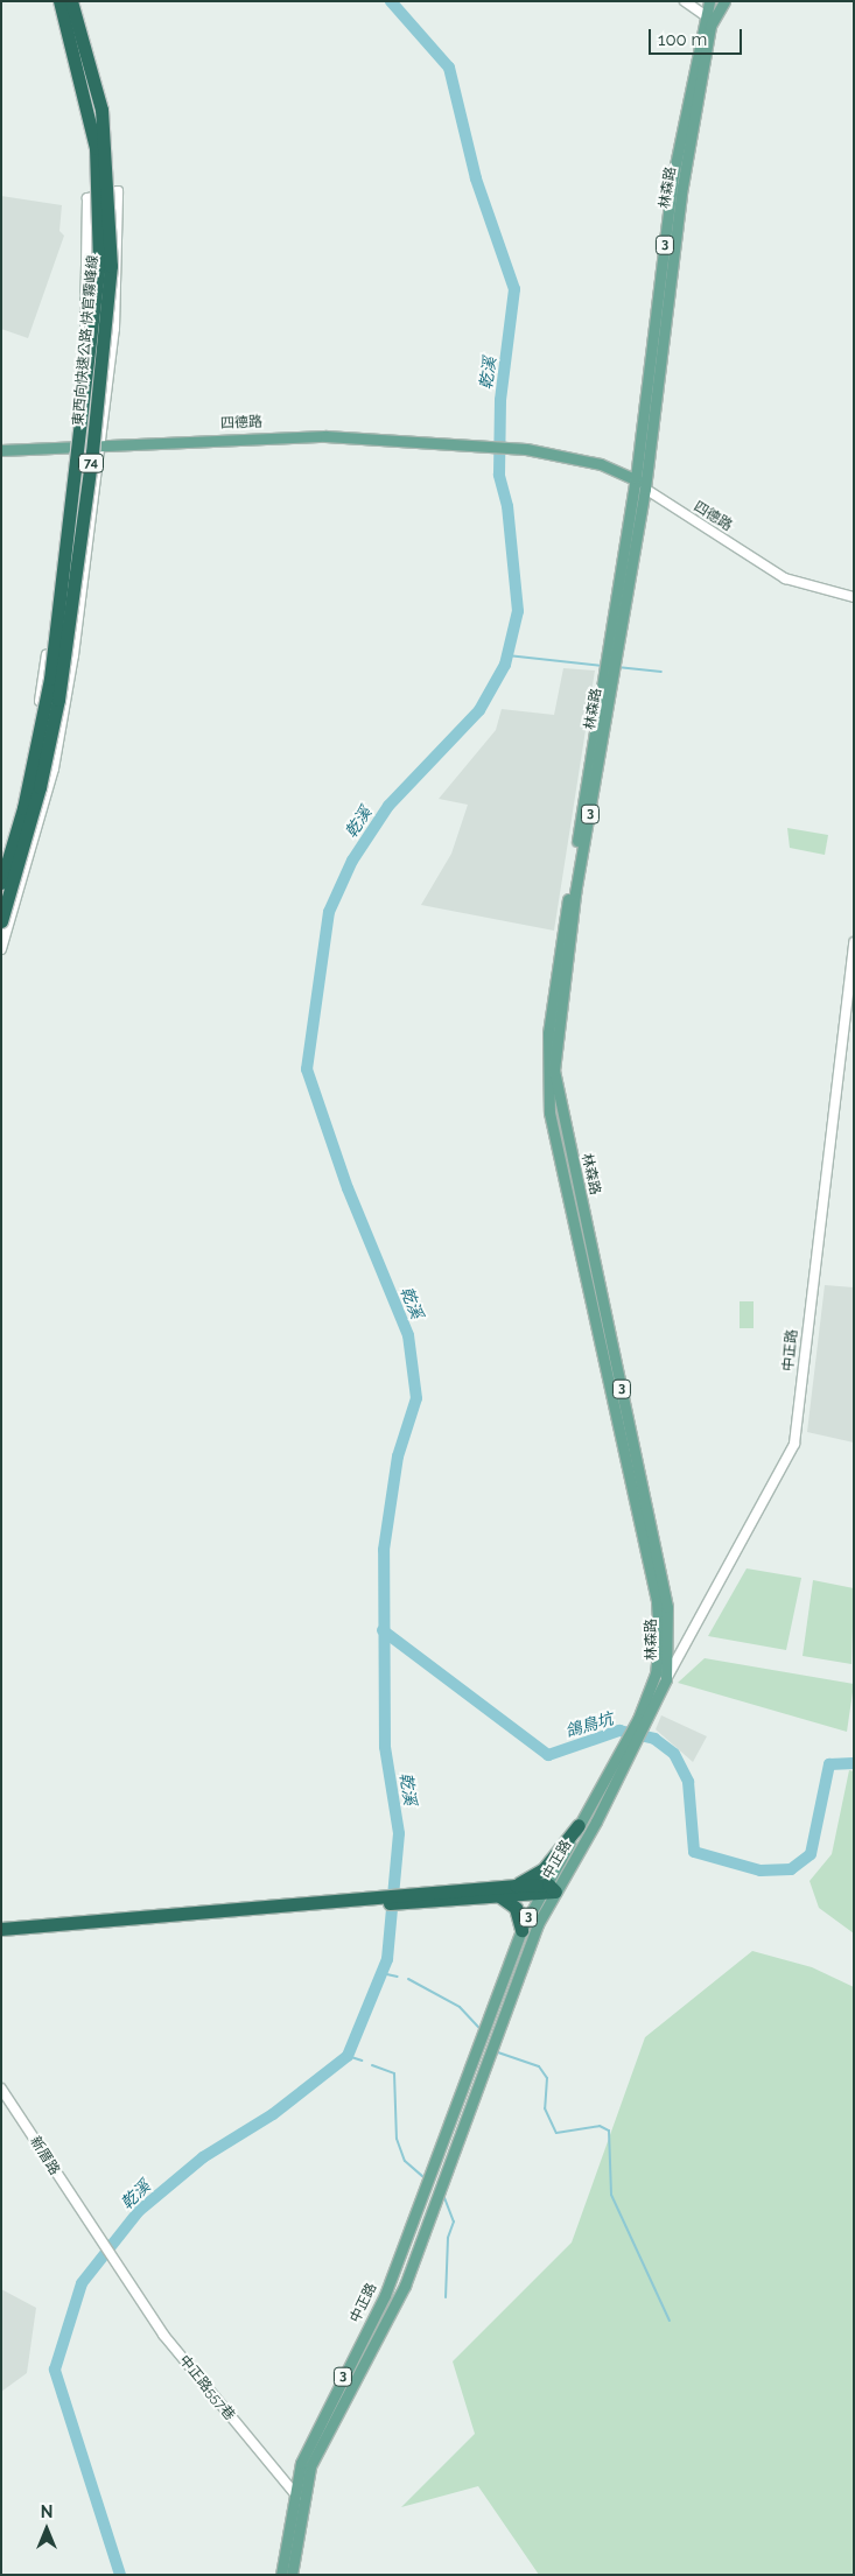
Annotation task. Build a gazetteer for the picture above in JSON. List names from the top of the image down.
{
  "streets": {
    "highway": ["東西向快速公路 快官霧峰線", "74"],
    "main road": [
      "林森路",
      "3",
      "四德路",
      "中正路"
    ],
    "street": ["新厝路", "中正路557巷"]
  },
  "crossings": [
    ["林森路", "3"],
    ["林森路", "四德路"],
    ["林森路", "中正路"],
    ["3", "中正路"],
    ["中正路", "中正路557巷"],
    ["新厝路", "中正路557巷"]
  ],
  "water": ["乾溪", "鴿鳥坑"],
  "scale_bar": "100 m",
  "north": "top"
}
